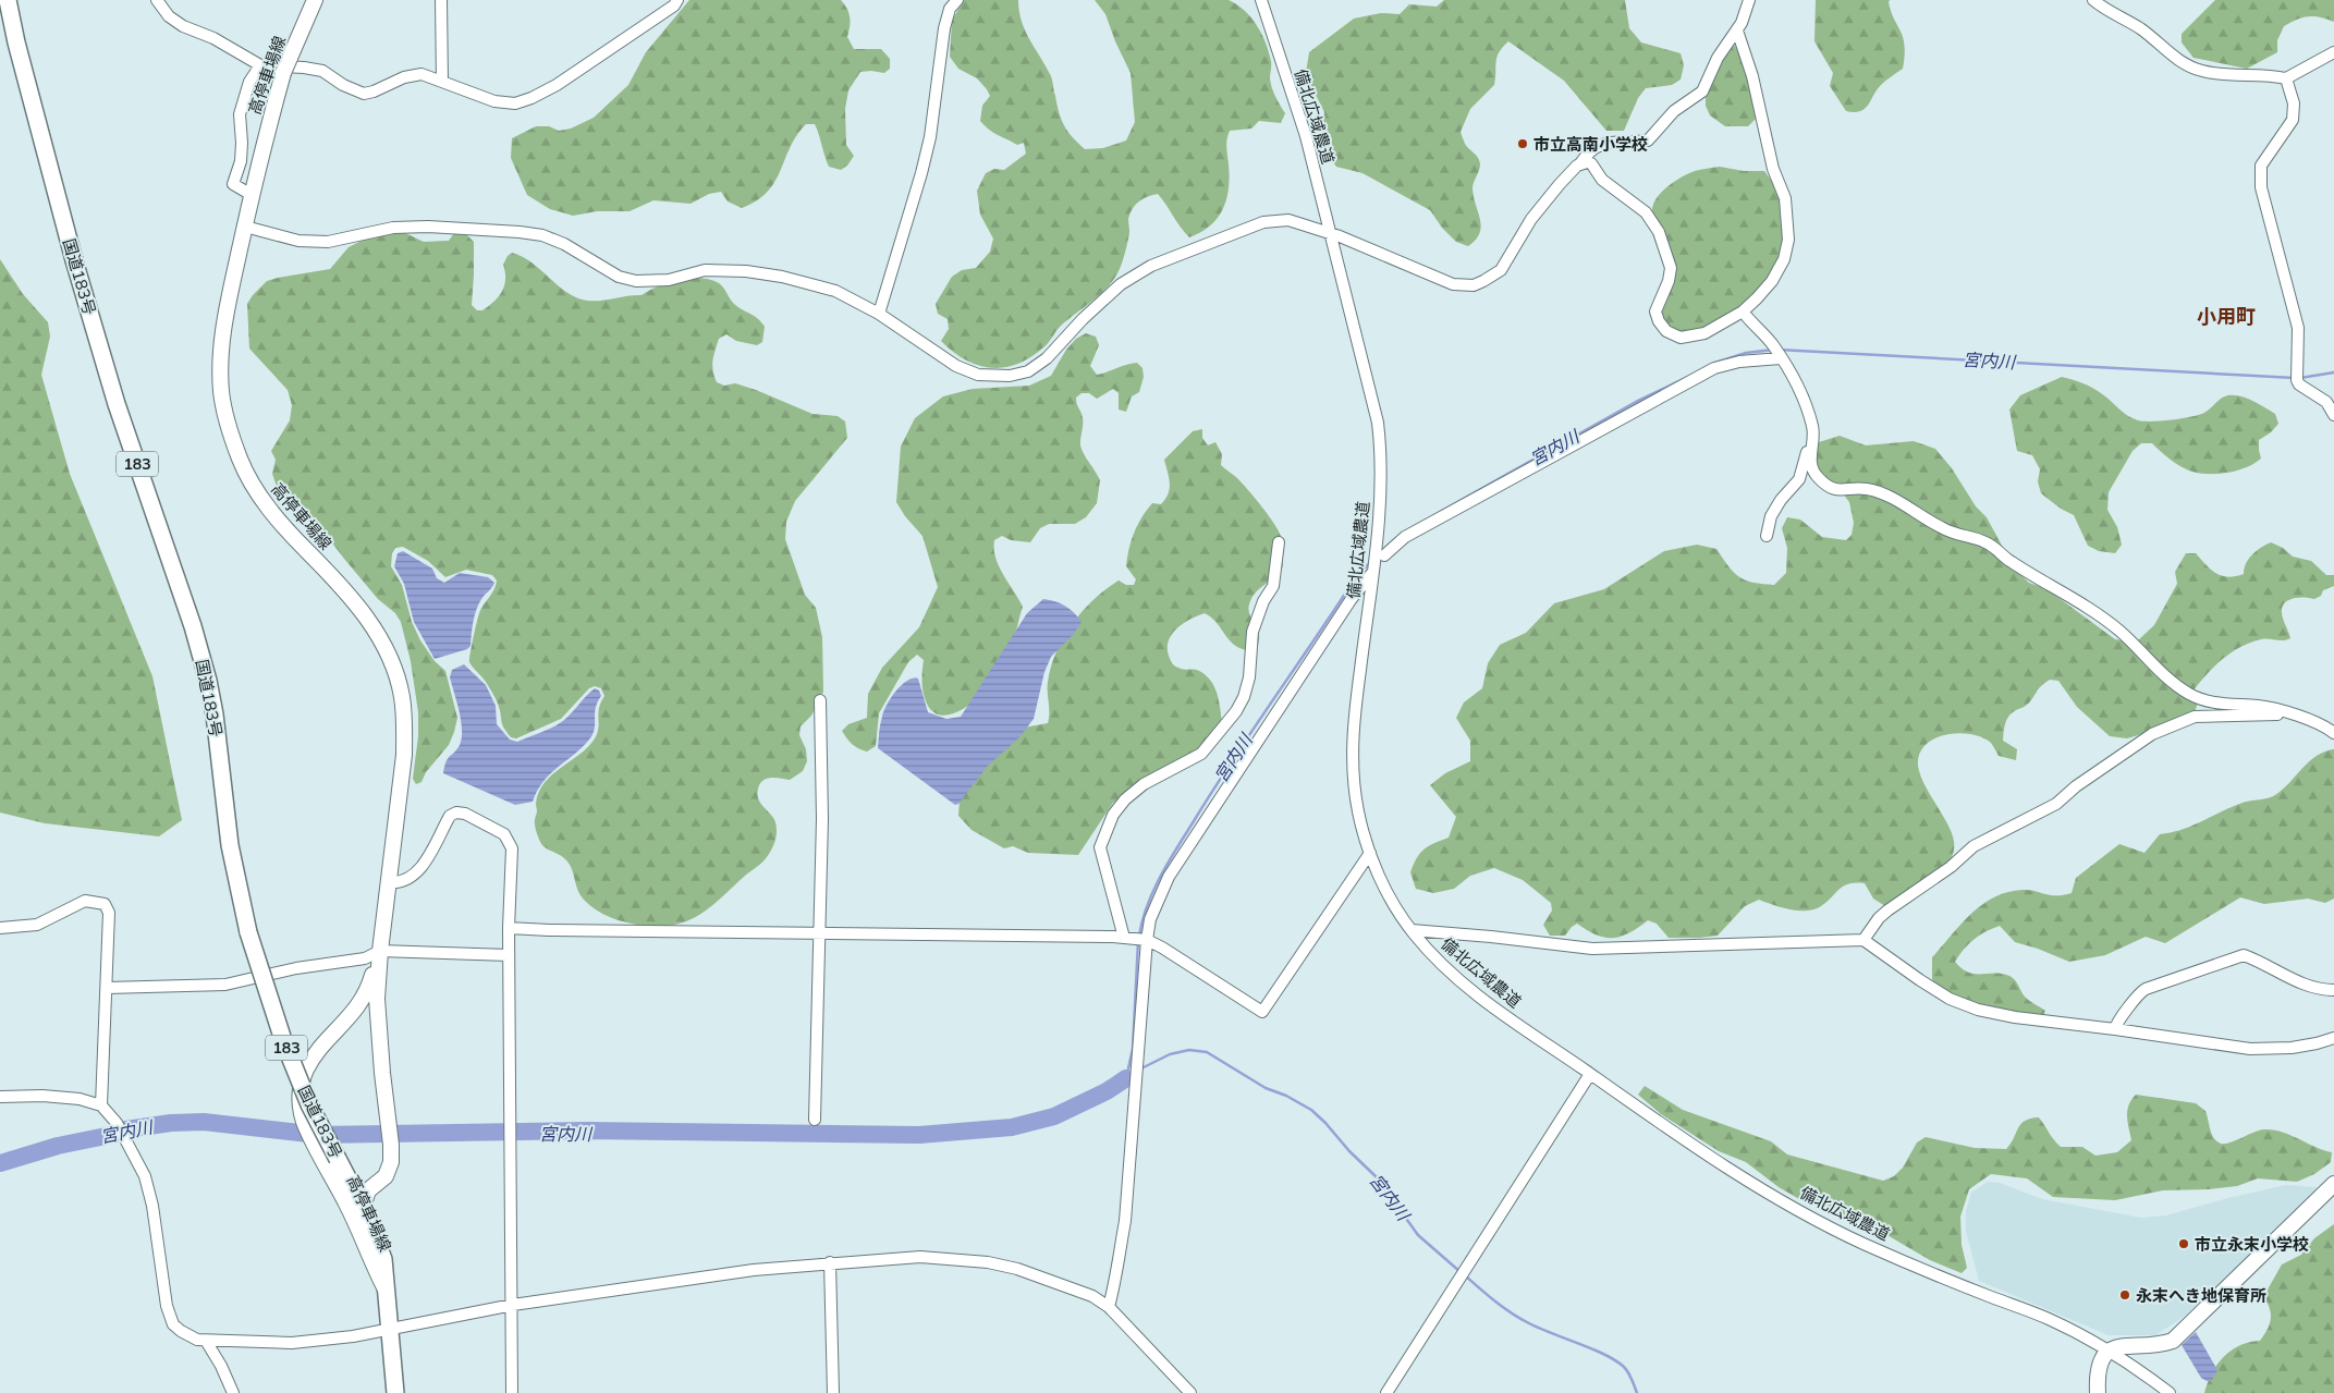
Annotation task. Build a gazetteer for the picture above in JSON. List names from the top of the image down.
{
  "streets": {
    "highway": ["国道183号", "183"],
    "main road": ["高停車場線"],
    "street": ["備北広域農道"]
  },
  "crossings": [
    ["高停車場線", "国道183号"]
  ],
  "districts": ["小用町"],
  "water": ["宮内川"],
  "places": ["市立高南小学校", "市立永末小学校", "永末へき地保育所"]
}
